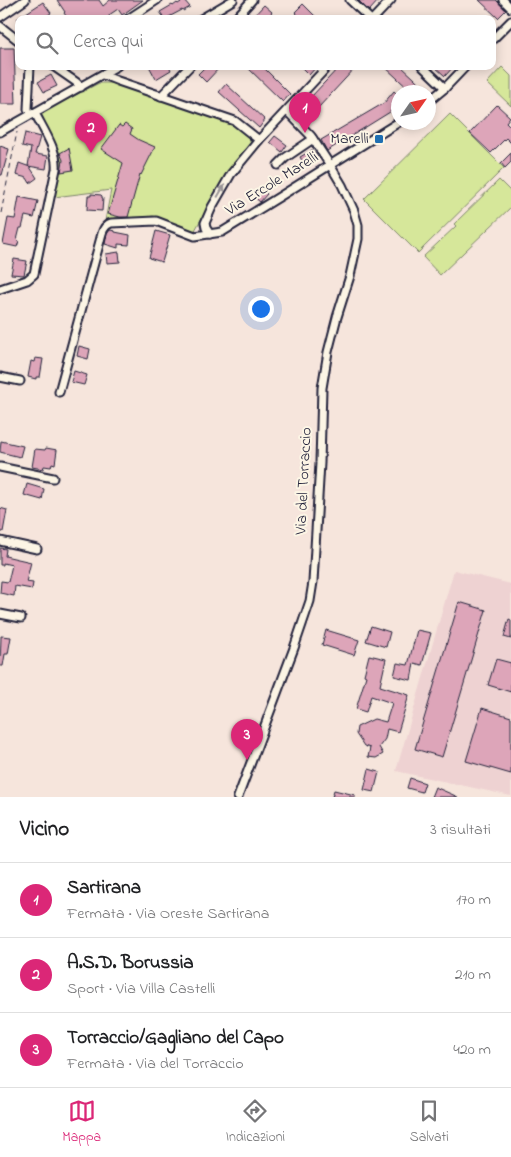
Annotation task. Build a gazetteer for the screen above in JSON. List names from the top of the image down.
{
  "streets": {
    "street": ["Via Ercole Marelli", "Via del Torraccio"]
  },
  "crossings": [
    ["Via Ercole Marelli", "Via del Torraccio"]
  ],
  "places": {
    "transit": ["Marelli"]
  },
  "north": "top right",
  "page": {
    "search": "Cerca qui",
    "pins": ["1", "2", "3"],
    "heading": ["Vicino", "3 risultati"],
    "list": [
      {
        "mark": "1",
        "name": "Sartirana",
        "note": "Fermata · Via Oreste Sartirana",
        "value": "170 m"
      },
      {
        "mark": "2",
        "name": "A.S.D. Borussia",
        "note": "Sport · Via Villa Castelli",
        "value": "210 m"
      },
      {
        "mark": "3",
        "name": "Torraccio/Gagliano del Capo",
        "note": "Fermata · Via del Torraccio",
        "value": "420 m"
      }
    ],
    "nav": ["Mappa", "Indicazioni", "Salvati"]
  }
}
